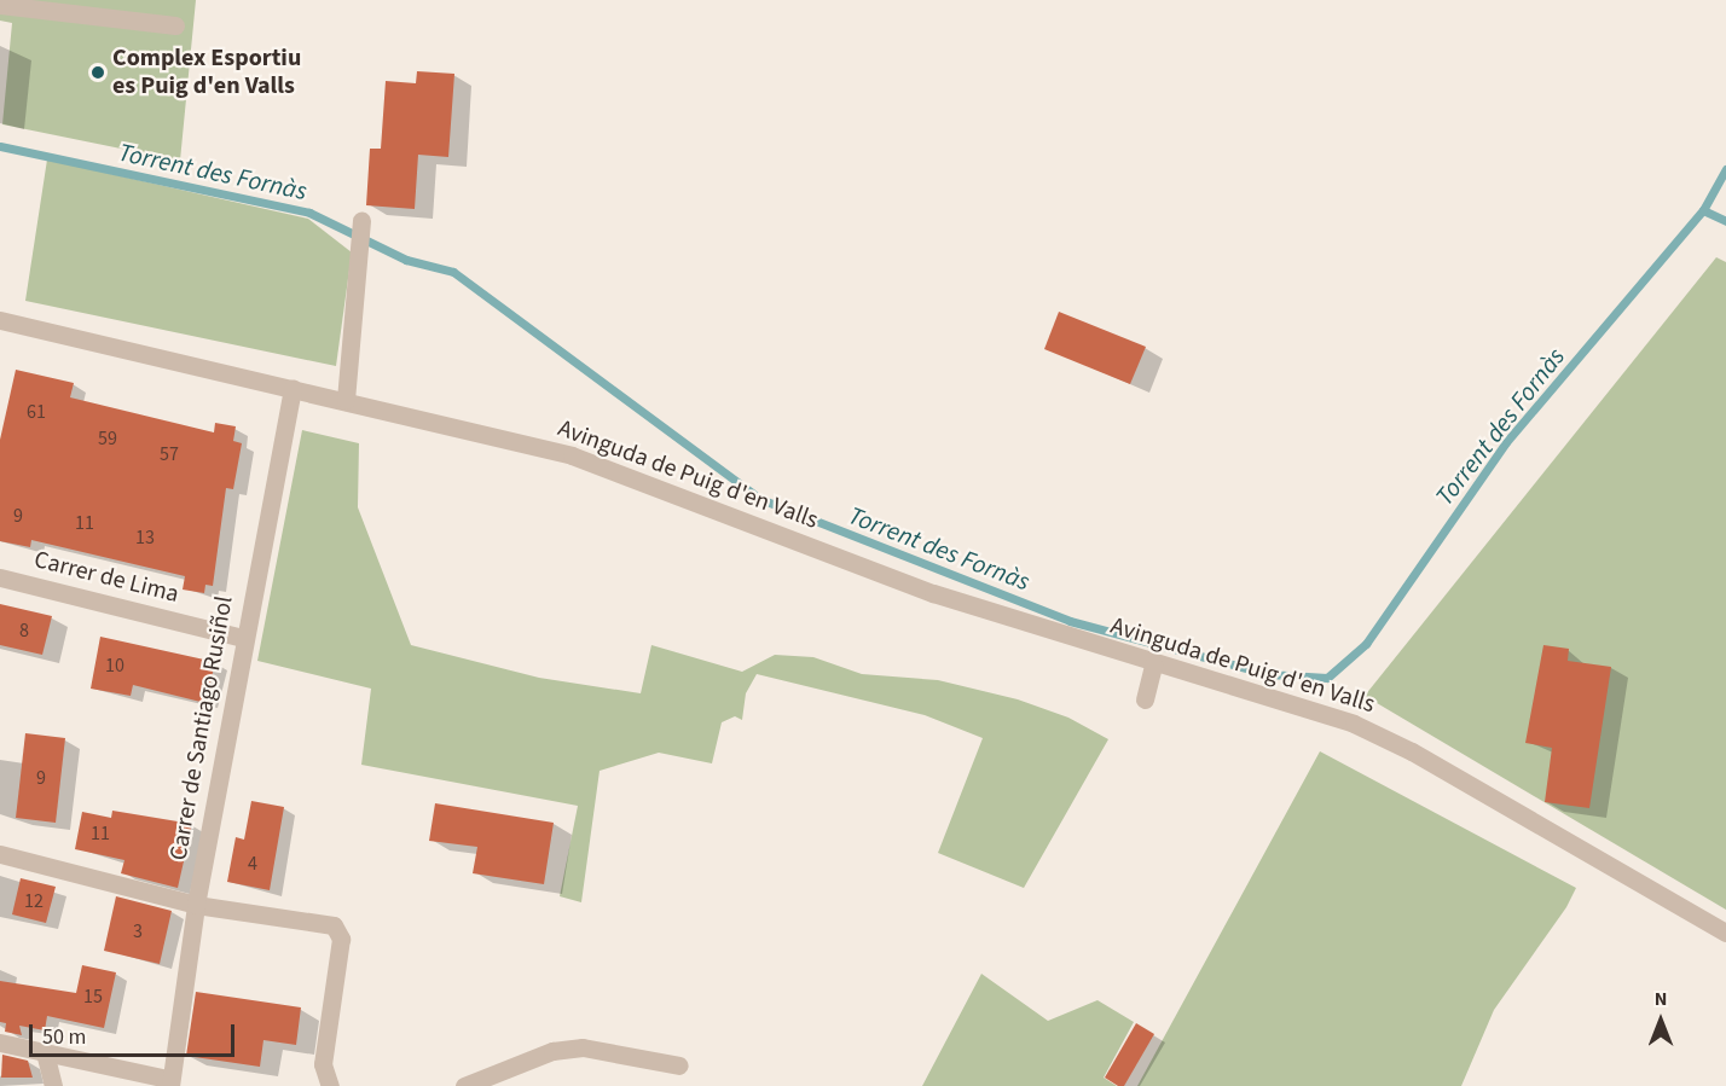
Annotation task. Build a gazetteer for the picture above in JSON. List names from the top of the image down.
{
  "streets": {
    "street": ["Avinguda de Puig d'en Valls", "Carrer de Lima", "Carrer de Santiago Rusiñol"]
  },
  "crossings": [
    ["Avinguda de Puig d'en Valls", "Carrer de Santiago Rusiñol"],
    ["Carrer de Lima", "Carrer de Santiago Rusiñol"]
  ],
  "water": ["Torrent des Fornàs"],
  "places": ["Complex Esportiu es Puig d'en Valls"],
  "house_numbers": [
    "61",
    "59",
    "57",
    "9",
    "11",
    "13",
    "8",
    "10",
    "9",
    "11",
    "4",
    "12",
    "3",
    "15"
  ],
  "scale_bar": "50 m",
  "north": "top"
}
